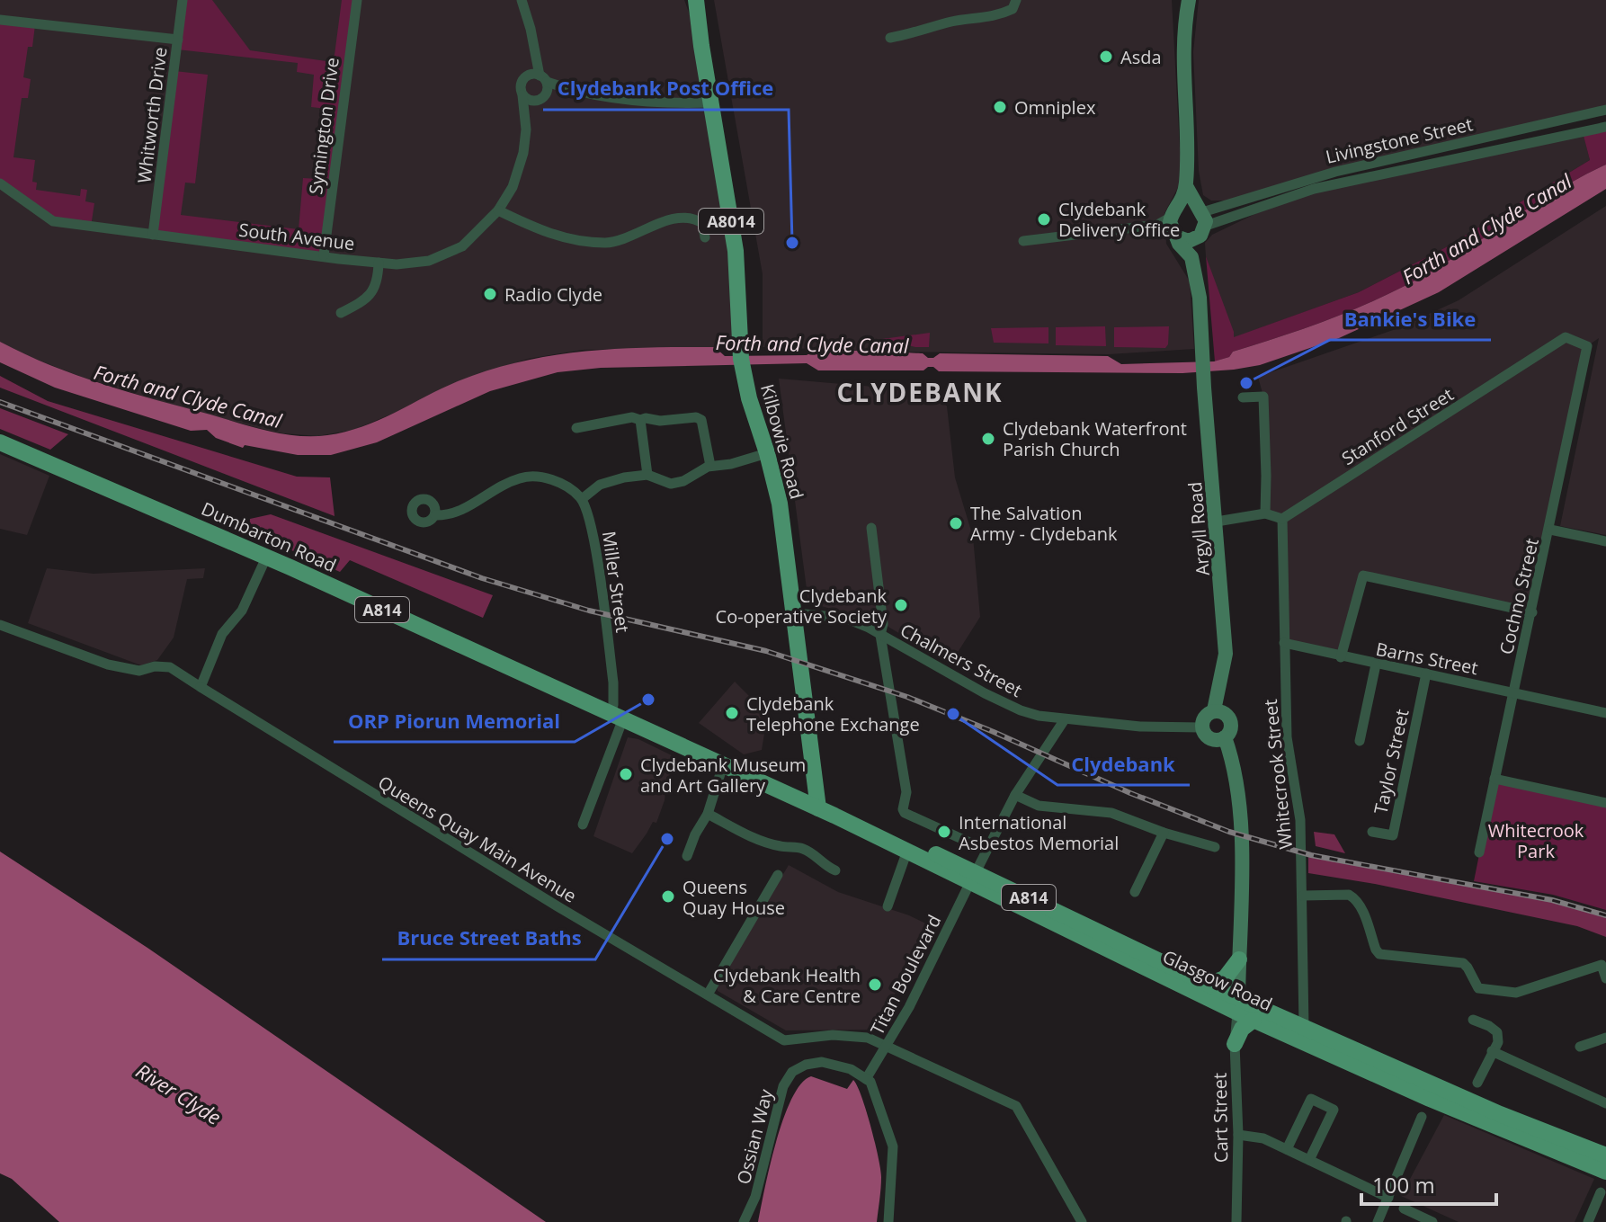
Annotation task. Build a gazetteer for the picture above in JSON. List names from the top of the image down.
{
  "streets": {
    "main road": [
      "A8014",
      "Kilbowie Road",
      "Dumbarton Road",
      "A814",
      "Glasgow Road"
    ],
    "street": [
      "Whitworth Drive",
      "Symington Drive",
      "Livingstone Street",
      "South Avenue",
      "Stanford Street",
      "Argyll Road",
      "Miller Street",
      "Cochno Street",
      "Barns Street",
      "Chalmers Street",
      "Taylor Street",
      "Whitecrook Street",
      "Queens Quay Main Avenue",
      "Titan Boulevard",
      "Cart Street",
      "Ossian Way"
    ]
  },
  "crossings": [
    ["Whitworth Drive", "South Avenue"],
    ["Symington Drive", "South Avenue"],
    ["Stanford Street", "Cochno Street"],
    ["Stanford Street", "Whitecrook Street"],
    ["Kilbowie Road", "Dumbarton Road"],
    ["Kilbowie Road", "Chalmers Street"],
    ["Kilbowie Road", "Glasgow Road"],
    ["Argyll Road", "Chalmers Street"],
    ["Dumbarton Road", "Miller Street"],
    ["Dumbarton Road", "Glasgow Road"],
    ["Cochno Street", "Barns Street"],
    ["Barns Street", "Taylor Street"],
    ["Barns Street", "Whitecrook Street"],
    ["Chalmers Street", "Titan Boulevard"],
    ["Whitecrook Street", "Glasgow Road"],
    ["Queens Quay Main Avenue", "Titan Boulevard"],
    ["Titan Boulevard", "Glasgow Road"],
    ["Titan Boulevard", "Ossian Way"],
    ["Glasgow Road", "Cart Street"]
  ],
  "districts": ["CLYDEBANK"],
  "water": ["Forth and Clyde Canal", "River Clyde"],
  "parks": ["Whitecrook Park"],
  "places": [
    "Asda",
    "Omniplex",
    "Clydebank Delivery Office",
    "Clydebank Post Office",
    "Radio Clyde",
    "Bankie's Bike",
    "Clydebank Waterfront Parish Church",
    "The Salvation Army - Clydebank",
    "Clydebank Co-operative Society",
    "ORP Piorun Memorial",
    "Clydebank Telephone Exchange",
    "Clydebank",
    "Clydebank Museum and Art Gallery",
    "International Asbestos Memorial",
    "Bruce Street Baths",
    "Queens Quay House",
    "Clydebank Health & Care Centre"
  ],
  "scale_bar": "100 m"
}
